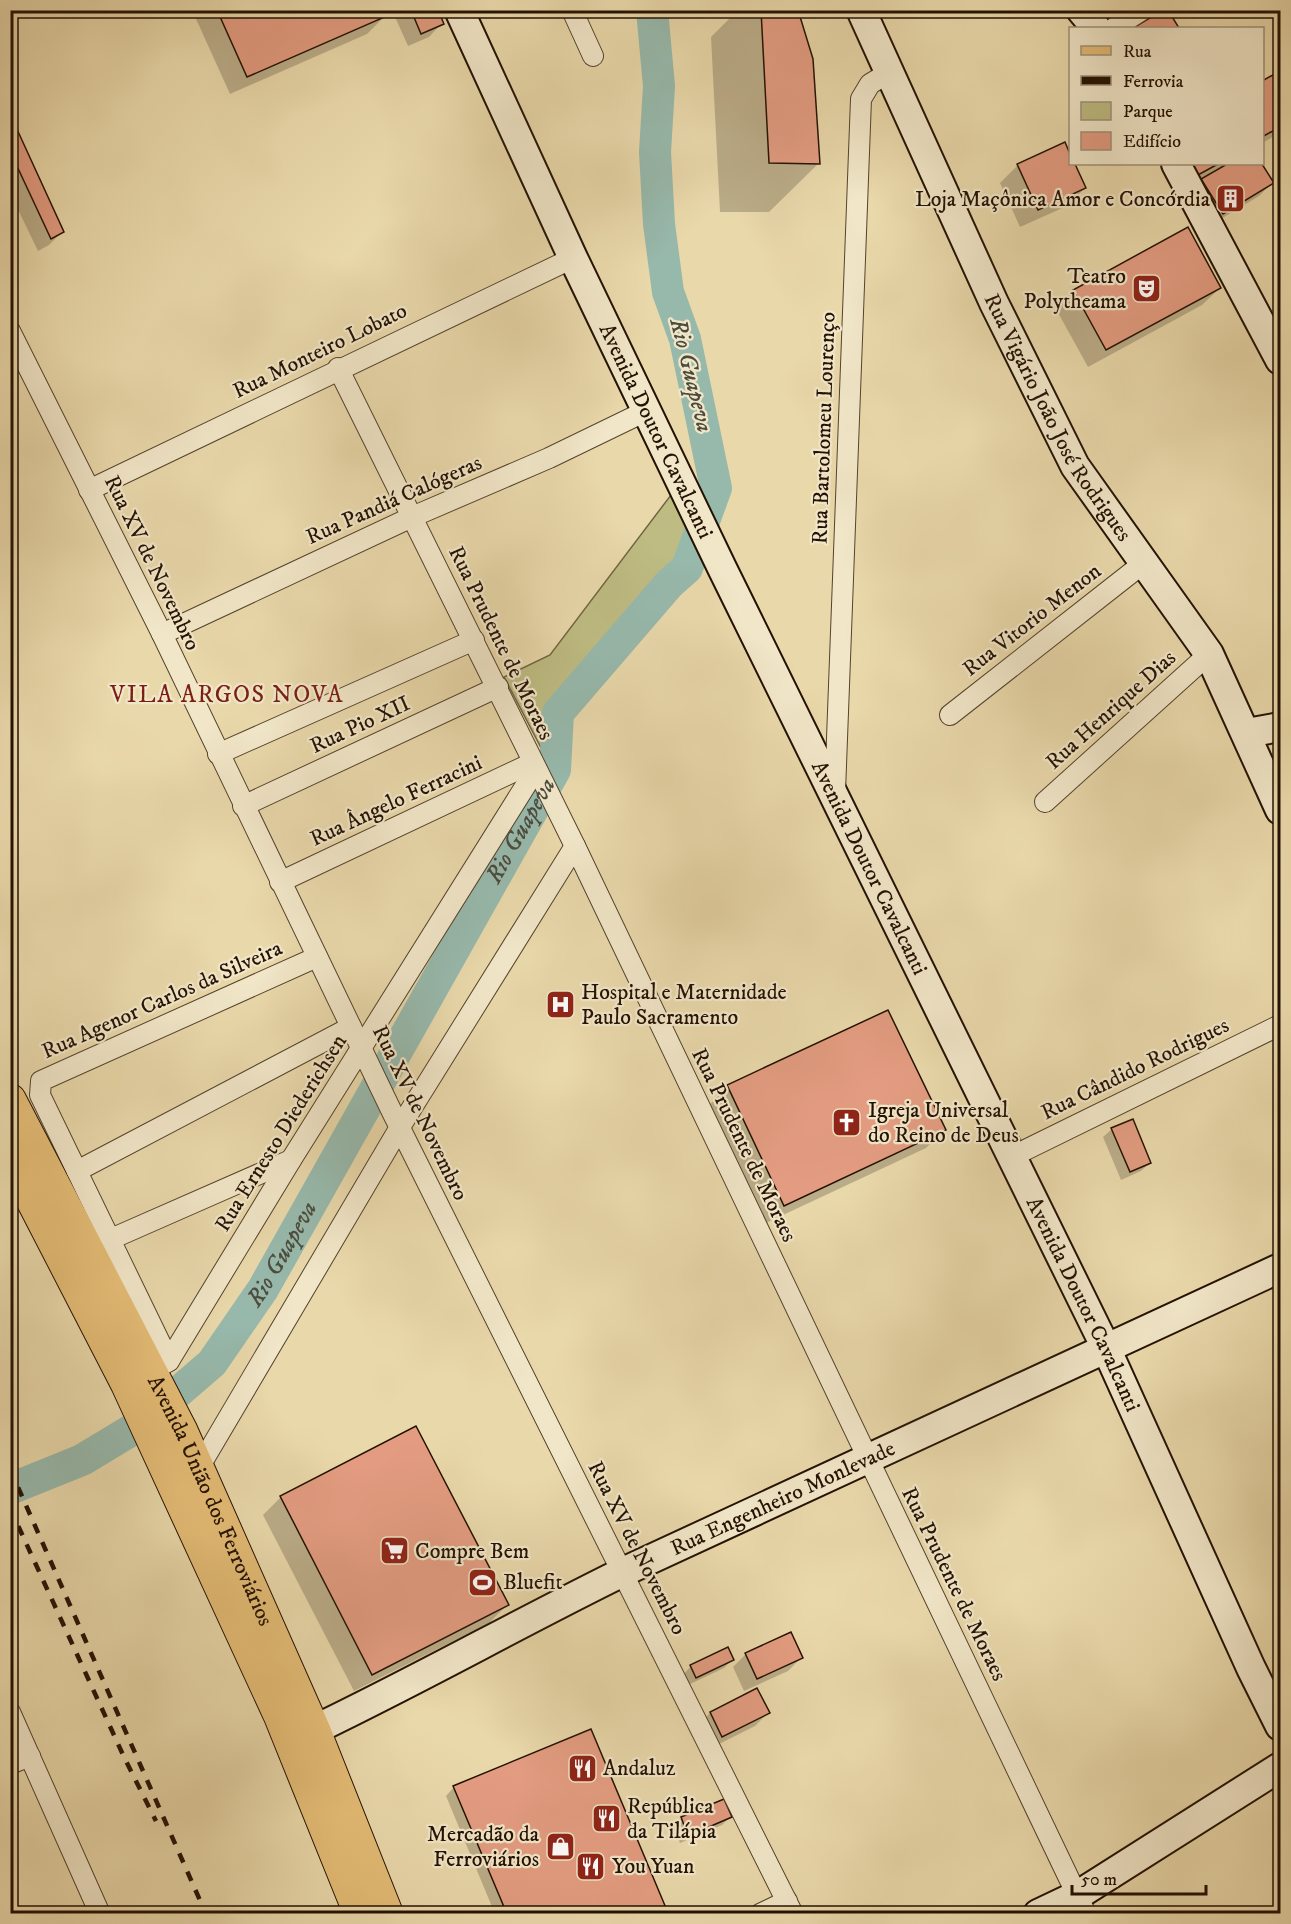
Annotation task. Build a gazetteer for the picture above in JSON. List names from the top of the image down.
{
  "streets": {
    "main road": [
      "Rua Vigário João José Rodrigues",
      "Avenida Doutor Cavalcanti",
      "Rua Engenheiro Monlevade",
      "Avenida União dos Ferroviários"
    ],
    "street": [
      "Rua Monteiro Lobato",
      "Rua Bartolomeu Lourenço",
      "Rua Pandiá Calógeras",
      "Rua XV de Novembro",
      "Rua Vitorio Menon",
      "Rua Prudente de Moraes",
      "Rua Henrique Dias",
      "Rua Pio XII",
      "Rua Ângelo Ferracini",
      "Rua Agenor Carlos da Silveira",
      "Rua Cândido Rodrigues",
      "Rua Ernesto Diederichsen"
    ]
  },
  "crossings": [
    ["Rua Monteiro Lobato", "Avenida Doutor Cavalcanti"],
    ["Rua Monteiro Lobato", "Rua XV de Novembro"],
    ["Rua Monteiro Lobato", "Rua Prudente de Moraes"],
    ["Rua Vigário João José Rodrigues", "Rua Bartolomeu Lourenço"],
    ["Rua Vigário João José Rodrigues", "Rua Vitorio Menon"],
    ["Rua Vigário João José Rodrigues", "Rua Henrique Dias"],
    ["Rua Bartolomeu Lourenço", "Avenida Doutor Cavalcanti"],
    ["Avenida Doutor Cavalcanti", "Rua Pandiá Calógeras"],
    ["Avenida Doutor Cavalcanti", "Rua Cândido Rodrigues"],
    ["Avenida Doutor Cavalcanti", "Rua Engenheiro Monlevade"],
    ["Rua Pandiá Calógeras", "Rua XV de Novembro"],
    ["Rua Pandiá Calógeras", "Rua Prudente de Moraes"],
    ["Rua XV de Novembro", "Rua Pio XII"],
    ["Rua XV de Novembro", "Rua Ângelo Ferracini"],
    ["Rua XV de Novembro", "Rua Agenor Carlos da Silveira"],
    ["Rua XV de Novembro", "Rua Ernesto Diederichsen"],
    ["Rua XV de Novembro", "Rua Engenheiro Monlevade"],
    ["Rua Prudente de Moraes", "Rua Pio XII"],
    ["Rua Prudente de Moraes", "Rua Ângelo Ferracini"],
    ["Rua Prudente de Moraes", "Rua Ernesto Diederichsen"],
    ["Rua Prudente de Moraes", "Rua Engenheiro Monlevade"],
    ["Rua Ângelo Ferracini", "Rua Ernesto Diederichsen"],
    ["Rua Agenor Carlos da Silveira", "Avenida União dos Ferroviários"],
    ["Rua Ernesto Diederichsen", "Avenida União dos Ferroviários"],
    ["Rua Engenheiro Monlevade", "Avenida União dos Ferroviários"]
  ],
  "districts": ["VILA ARGOS NOVA"],
  "water": ["Rio Guapeva"],
  "places": {
    "building": ["Loja Maçônica Amor e Concórdia"],
    "theatre": ["Teatro Polytheama"],
    "hospital": ["Hospital e Maternidade Paulo Sacramento"],
    "church": ["Igreja Universal do Reino de Deus"],
    "supermarket": ["Compre Bem"],
    "sports": ["Bluefit"],
    "restaurant": ["Andaluz", "República da Tilápia", "You Yuan"],
    "shop": ["Mercadão da Ferroviários"]
  },
  "legend": [
    "Rua",
    "Ferrovia",
    "Parque",
    "Edifício"
  ],
  "scale_bar": "50 m"
}
